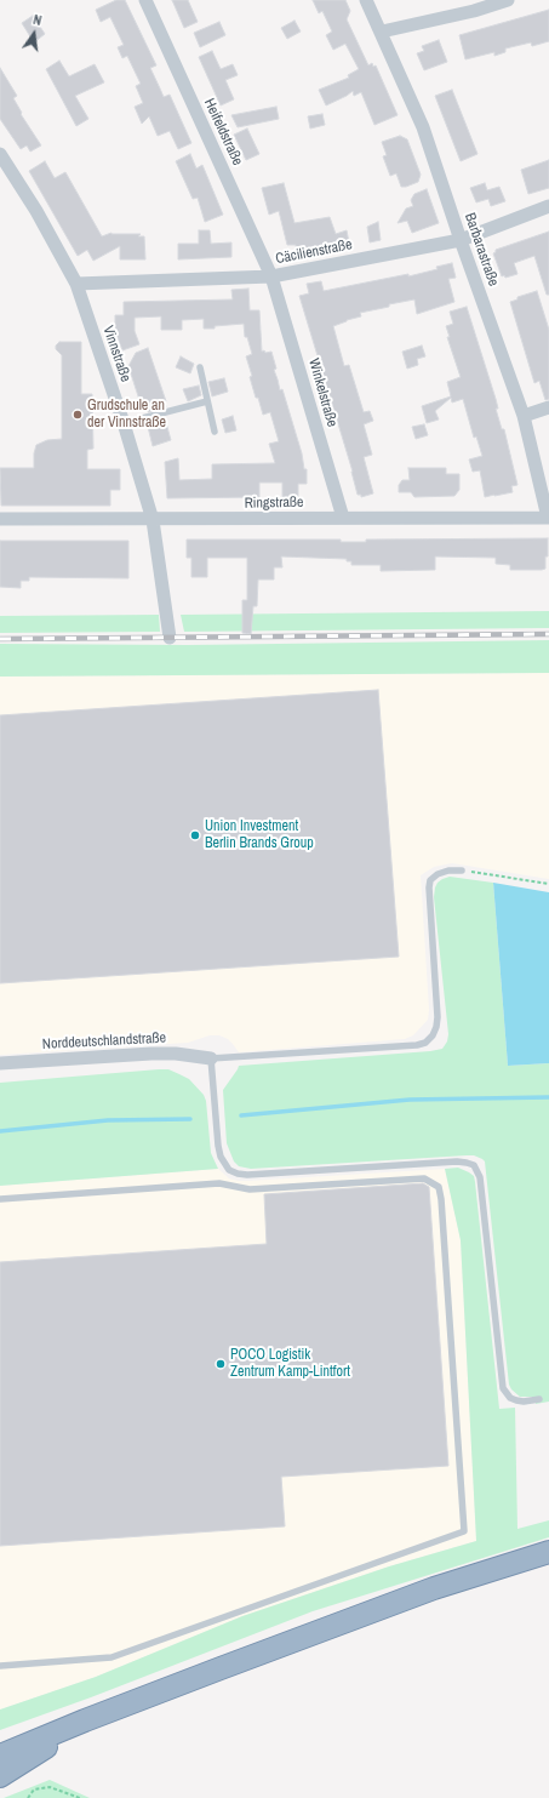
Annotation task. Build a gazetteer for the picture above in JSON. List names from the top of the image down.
{
  "streets": {
    "street": [
      "Heifeldstraße",
      "Barbarastraße",
      "Cäcilienstraße",
      "Vinnstraße",
      "Winkelstraße",
      "Ringstraße",
      "Norddeutschlandstraße"
    ]
  },
  "crossings": [
    ["Heifeldstraße", "Cäcilienstraße"],
    ["Heifeldstraße", "Winkelstraße"],
    ["Barbarastraße", "Cäcilienstraße"],
    ["Barbarastraße", "Ringstraße"],
    ["Cäcilienstraße", "Vinnstraße"],
    ["Cäcilienstraße", "Winkelstraße"],
    ["Vinnstraße", "Ringstraße"],
    ["Winkelstraße", "Ringstraße"]
  ],
  "places": ["Grudschule an der Vinnstraße", "Union Investment Berlin Brands Group", "POCO Logistik Zentrum Kamp-Lintfort"],
  "north": "top"
}
